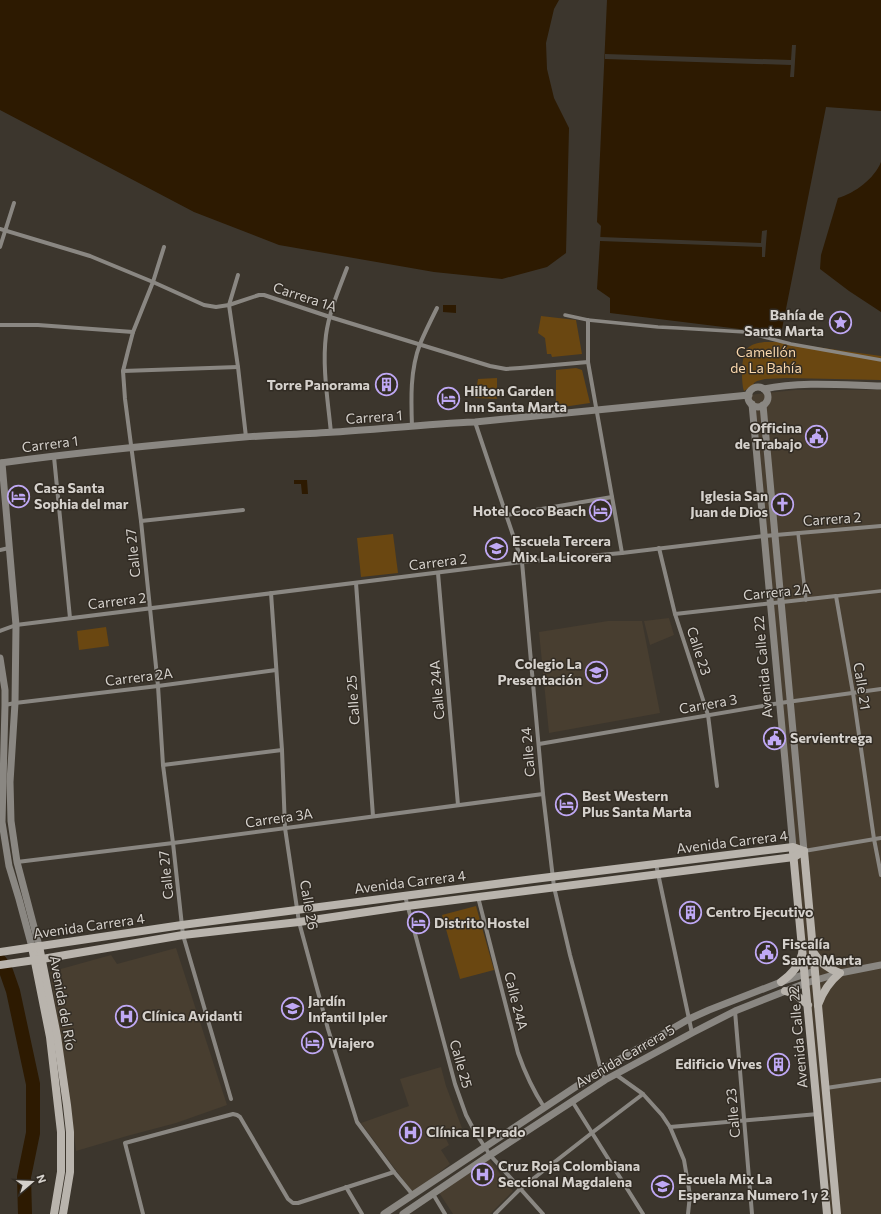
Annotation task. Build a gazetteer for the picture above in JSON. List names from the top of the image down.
{
  "streets": {
    "main road": ["Avenida Calle 22", "Avenida Carrera 4", "Avenida del Río"],
    "street": [
      "Carrera 1A",
      "Carrera 1",
      "Carrera 2",
      "Calle 27",
      "Carrera 2A",
      "Calle 23",
      "Calle 21",
      "Calle 24A",
      "Calle 25",
      "Carrera 3",
      "Calle 24",
      "Carrera 3A",
      "Calle 26",
      "Avenida Carrera 5"
    ]
  },
  "crossings": [
    ["Carrera 1A", "Calle 27"],
    ["Carrera 1", "Calle 27"],
    ["Carrera 1", "Avenida Calle 22"],
    ["Carrera 1", "Calle 24"],
    ["Carrera 1", "Avenida del Río"],
    ["Carrera 2", "Calle 27"],
    ["Carrera 2", "Calle 23"],
    ["Carrera 2", "Avenida Calle 22"],
    ["Carrera 2", "Calle 24A"],
    ["Carrera 2", "Calle 25"],
    ["Carrera 2", "Calle 24"],
    ["Carrera 2", "Calle 26"],
    ["Carrera 2", "Avenida del Río"],
    ["Calle 27", "Carrera 2A"],
    ["Calle 27", "Carrera 3A"],
    ["Calle 27", "Avenida Carrera 4"],
    ["Carrera 2A", "Calle 23"],
    ["Carrera 2A", "Avenida Calle 22"],
    ["Carrera 2A", "Calle 21"],
    ["Carrera 2A", "Calle 26"],
    ["Carrera 2A", "Avenida del Río"],
    ["Calle 23", "Carrera 3"],
    ["Calle 23", "Avenida Carrera 5"],
    ["Avenida Calle 22", "Carrera 3"],
    ["Avenida Calle 22", "Avenida Carrera 4"],
    ["Avenida Calle 22", "Avenida Carrera 5"],
    ["Calle 21", "Carrera 3"],
    ["Calle 24A", "Carrera 3A"],
    ["Calle 24A", "Avenida Carrera 4"],
    ["Calle 24A", "Avenida Carrera 5"],
    ["Calle 25", "Carrera 3A"],
    ["Calle 25", "Avenida Carrera 4"],
    ["Calle 25", "Avenida Carrera 5"],
    ["Carrera 3", "Calle 24"],
    ["Calle 24", "Carrera 3A"],
    ["Calle 24", "Avenida Carrera 4"],
    ["Calle 24", "Avenida Carrera 5"],
    ["Carrera 3A", "Calle 26"],
    ["Carrera 3A", "Avenida del Río"],
    ["Avenida Carrera 4", "Calle 26"],
    ["Avenida Carrera 4", "Avenida del Río"],
    ["Calle 26", "Avenida Carrera 5"]
  ],
  "parks": ["Camellón de La Bahía"],
  "places": {
    "place": ["Bahía de Santa Marta"],
    "building": ["Torre Panorama", "Centro Ejecutivo", "Edificio Vives"],
    "hotel": [
      "Hilton Garden Inn Santa Marta",
      "Casa Santa Sophia del mar",
      "Hotel Coco Beach",
      "Best Western Plus Santa Marta",
      "Distrito Hostel",
      "Viajero"
    ],
    "public building": ["Officina de Trabajo", "Servientrega", "Fiscalía Santa Marta"],
    "church": ["Iglesia San Juan de Dios"],
    "school or university": [
      "Escuela Tercera Mix La Licorera",
      "Colegio La Presentación",
      "Jardín Infantil Ipler",
      "Escuela Mix La Esperanza Numero 1 y 2"
    ],
    "hospital": ["Clínica Avidanti", "Clínica El Prado", "Cruz Roja Colombiana Seccional Magdalena"]
  },
  "north": "right"
}
